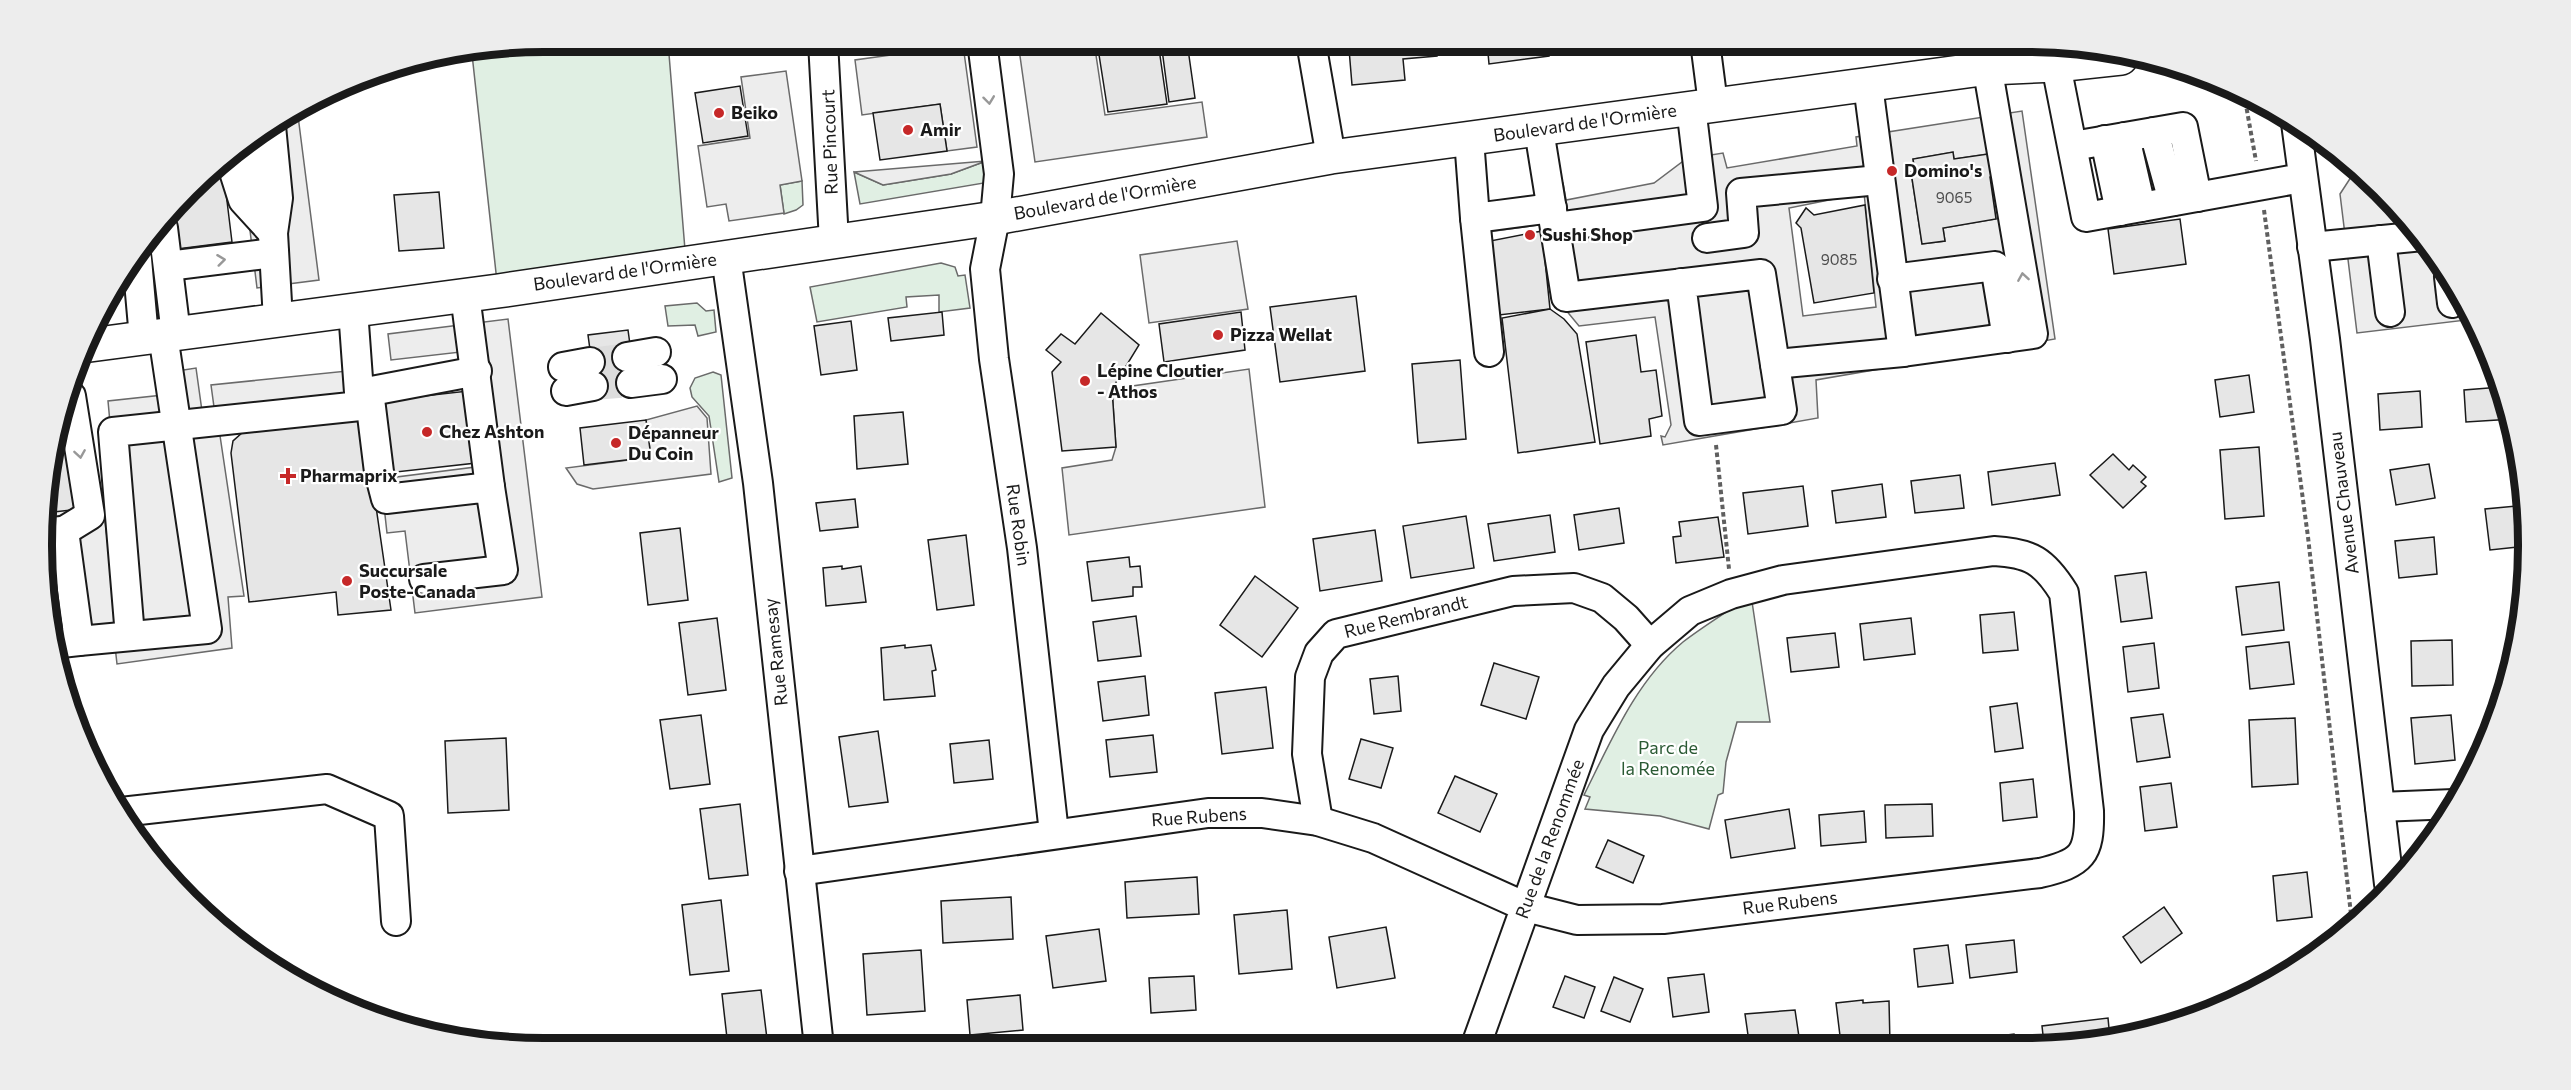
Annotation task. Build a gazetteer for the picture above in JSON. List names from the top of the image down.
{
  "streets": {
    "main road": ["Boulevard de l'Ormière"],
    "street": [
      "Rue Pincourt",
      "Avenue Chauveau",
      "Rue Robin",
      "Rue Rembrandt",
      "Rue Ramesay",
      "Rue Rubens",
      "Rue de la Renommée"
    ]
  },
  "crossings": [
    ["Boulevard de l'Ormière", "Rue Pincourt"],
    ["Boulevard de l'Ormière", "Rue Robin"],
    ["Boulevard de l'Ormière", "Rue Ramesay"],
    ["Rue Robin", "Rue Rubens"],
    ["Rue Rembrandt", "Rue Rubens"],
    ["Rue Rembrandt", "Rue de la Renommée"],
    ["Rue Ramesay", "Rue Rubens"],
    ["Rue Rubens", "Rue de la Renommée"]
  ],
  "parks": ["Parc de la Renomée"],
  "places": {
    "other": [
      "Beiko",
      "Amir",
      "Domino's",
      "Sushi Shop",
      "Pizza Wellat",
      "Lépine Cloutier - Athos",
      "Chez Ashton",
      "Dépanneur Du Coin",
      "Succursale Poste-Canada"
    ],
    "health": ["Pharmaprix"]
  },
  "house_numbers": ["9065", "9085"]
}
